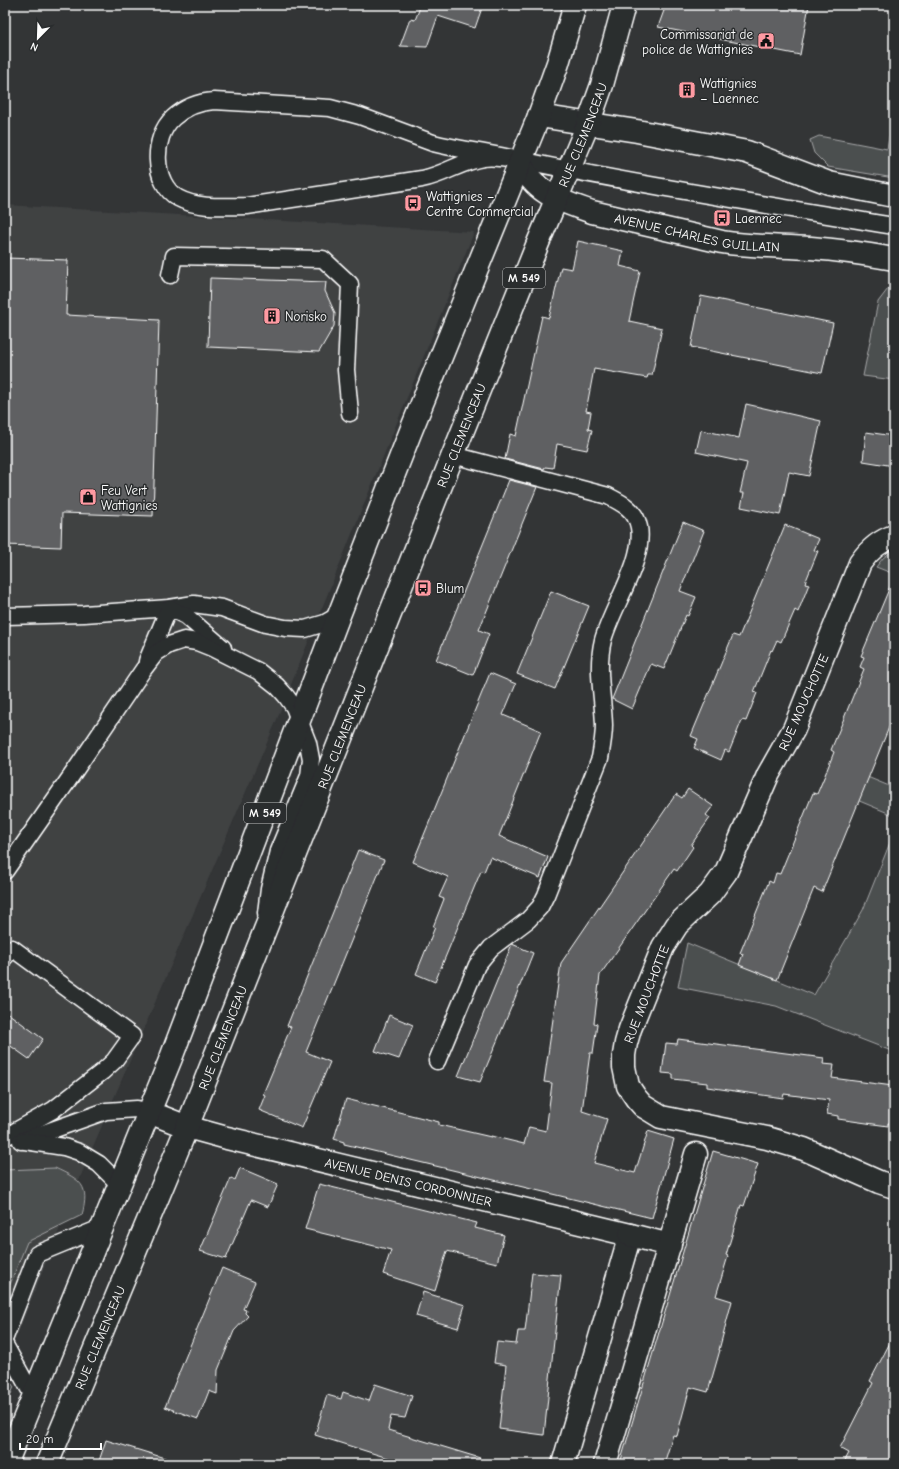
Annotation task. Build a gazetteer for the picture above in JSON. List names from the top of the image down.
{
  "streets": {
    "main road": [
      "RUE CLEMENCEAU",
      "AVENUE CHARLES GUILLAIN",
      "M 549",
      "RUE MOUCHOTTE",
      "AVENUE DENIS CORDONNIER"
    ]
  },
  "crossings": [
    ["RUE CLEMENCEAU", "AVENUE CHARLES GUILLAIN"],
    ["RUE CLEMENCEAU", "AVENUE DENIS CORDONNIER"],
    ["AVENUE CHARLES GUILLAIN", "M 549"],
    ["M 549", "AVENUE DENIS CORDONNIER"]
  ],
  "places": {
    "public building": ["Commissariat de police de Wattignies"],
    "building": ["Wattignies – Laennec", "Norisko"],
    "bus stop": ["Wattignies – Centre Commercial", "Laennec", "Blum"],
    "shop": ["Feu Vert Wattignies"]
  },
  "scale_bar": "20 m",
  "north": "bottom left"
}
